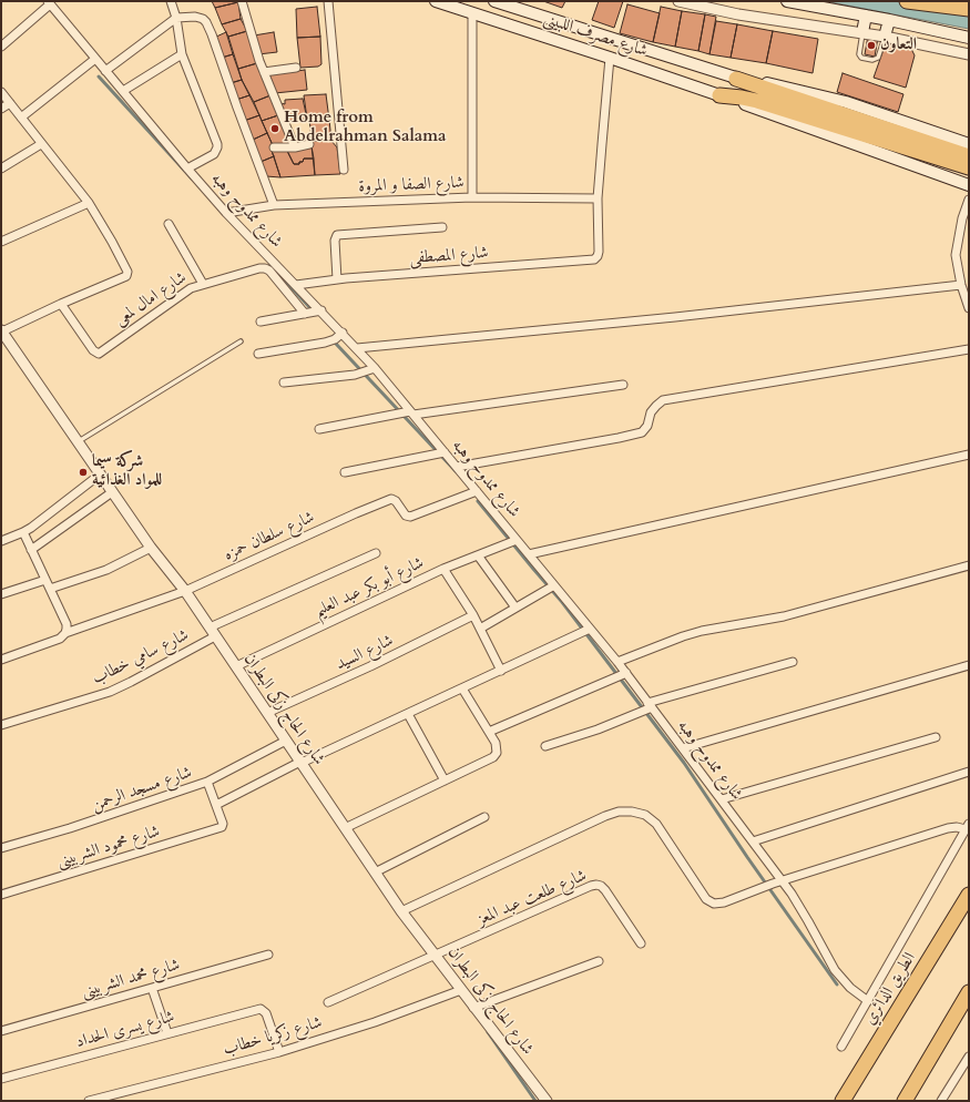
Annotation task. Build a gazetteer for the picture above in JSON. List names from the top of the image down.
{
  "streets": {
    "highway": ["الطريق الدائري"],
    "main road": ["شارع مصرف اللبينى"],
    "street": [
      "شارع الصفا و المروة",
      "شارع ممدوح وهبه",
      "شارع المصطفى",
      "شارع امال لمعى",
      "شارع سلطان حمزه",
      "شارع أبو بكر عبد العليم",
      "شارع السيد",
      "شارع سامي خطاب",
      "شارع الحاج زكى البطران",
      "شارع مسجد الرحمن",
      "شارع محمود الشربينى",
      "شارع طلعت عبد المعز",
      "شارع محمد الشربينى",
      "شارع يسرى الحداد",
      "شارع زكريا خطاب"
    ]
  },
  "crossings": [
    ["شارع الصفا و المروة", "شارع ممدوح وهبه"],
    ["شارع الصفا و المروة", "شارع المصطفى"],
    ["شارع ممدوح وهبه", "شارع المصطفى"],
    ["شارع ممدوح وهبه", "شارع سلطان حمزه"],
    ["شارع ممدوح وهبه", "شارع أبو بكر عبد العليم"],
    ["شارع سلطان حمزه", "شارع الحاج زكى البطران"],
    ["شارع أبو بكر عبد العليم", "شارع الحاج زكى البطران"],
    ["شارع السيد", "شارع الحاج زكى البطران"],
    ["شارع سامي خطاب", "شارع الحاج زكى البطران"],
    ["شارع الحاج زكى البطران", "شارع مسجد الرحمن"],
    ["شارع الحاج زكى البطران", "شارع طلعت عبد المعز"],
    ["شارع الحاج زكى البطران", "شارع زكريا خطاب"],
    ["شارع يسرى الحداد", "شارع زكريا خطاب"]
  ],
  "places": ["التعاون", "Home from Abdelrahman Salama", "شركة سيما للمواد الغذائية"]
}
